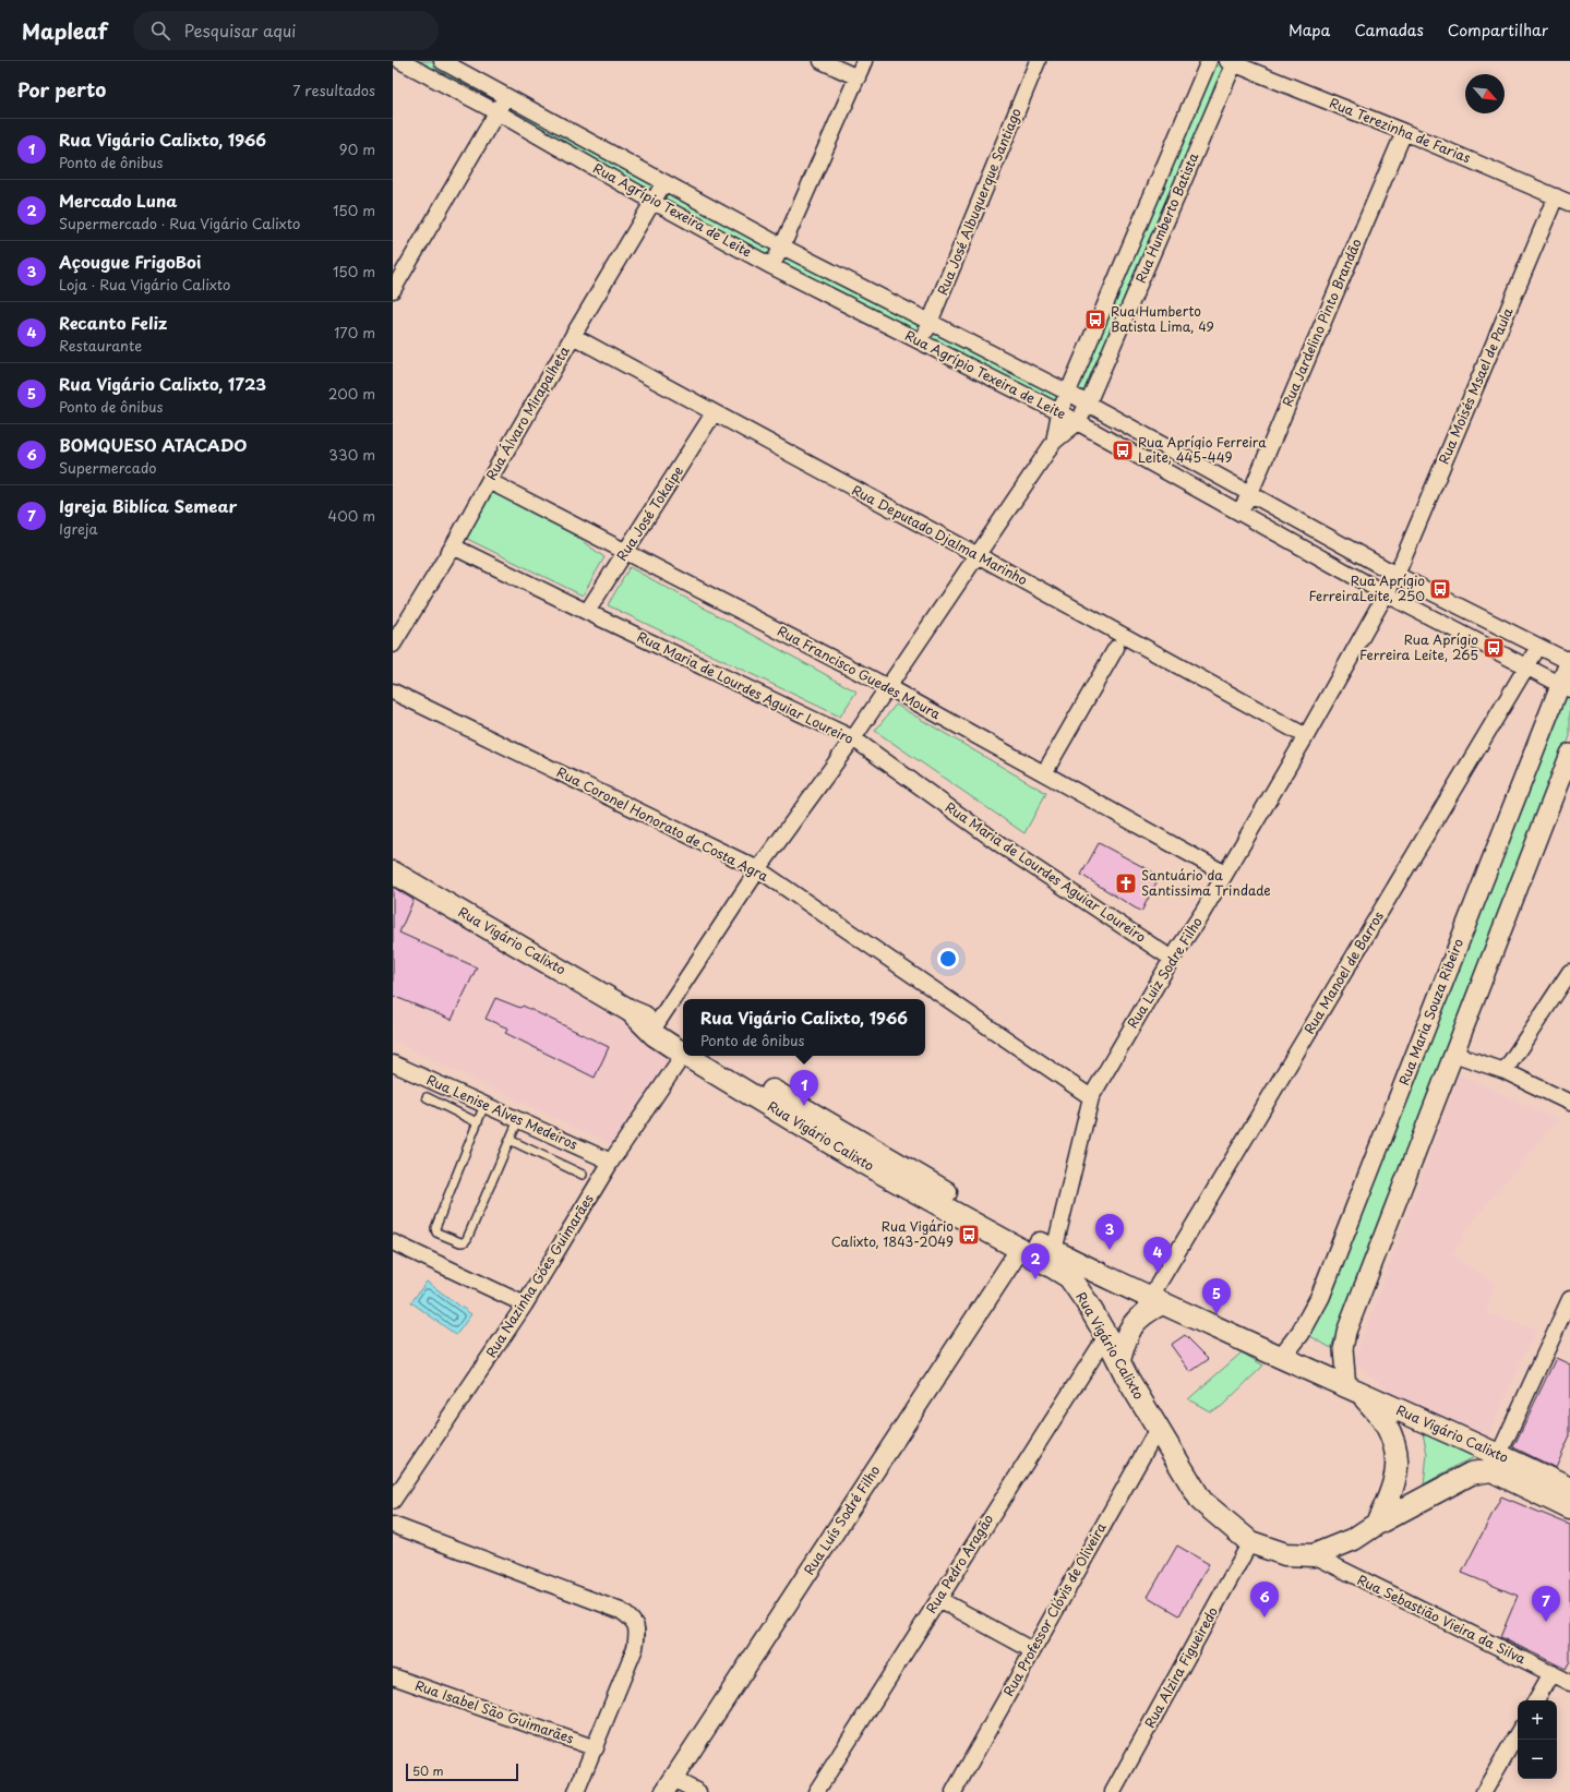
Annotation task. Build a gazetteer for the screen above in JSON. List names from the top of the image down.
{
  "streets": {
    "main road": ["Rua Vigário Calixto"],
    "street": [
      "Rua Terezinha de Farias",
      "Rua José Albuquerque Santiago",
      "Rua Agrípio Texeira de Leite",
      "Rua Humberto Batista",
      "Rua Jardelino Pinto Brandão",
      "Rua Moisés Msael de Paula",
      "Rua Álvaro Mirapalheta",
      "Rua José Tokaipe",
      "Rua Deputado Djalma Marinho",
      "Rua Francisco Guedes Moura",
      "Rua Maria de Lourdes Aguiar Loureiro",
      "Rua Coronel Honorato de Costa Agra",
      "Rua Luiz Sodre Filho",
      "Rua Manoel de Barros",
      "Rua Maria Souza Ribeiro",
      "Rua Lenise Alves Medeiros",
      "Rua Nazinha Góes Guimarães",
      "Rua Luís Sodré Filho",
      "Rua Pedro Aragão",
      "Rua Professor Clóvis de Oliveira",
      "Rua Sebastião Vieira da Silva",
      "Rua Alzira Figueiredo",
      "Rua Isabel São Guimarães"
    ]
  },
  "crossings": [
    ["Rua Terezinha de Farias", "Rua Humberto Batista"],
    ["Rua Terezinha de Farias", "Rua Jardelino Pinto Brandão"],
    ["Rua Terezinha de Farias", "Rua Moisés Msael de Paula"],
    ["Rua José Albuquerque Santiago", "Rua Agrípio Texeira de Leite"],
    ["Rua Agrípio Texeira de Leite", "Rua Humberto Batista"],
    ["Rua Agrípio Texeira de Leite", "Rua Jardelino Pinto Brandão"],
    ["Rua Agrípio Texeira de Leite", "Rua Moisés Msael de Paula"],
    ["Rua Agrípio Texeira de Leite", "Rua Álvaro Mirapalheta"],
    ["Rua Agrípio Texeira de Leite", "Rua Luiz Sodre Filho"],
    ["Rua Agrípio Texeira de Leite", "Rua Manoel de Barros"],
    ["Rua Agrípio Texeira de Leite", "Rua Maria Souza Ribeiro"],
    ["Rua Moisés Msael de Paula", "Rua Luiz Sodre Filho"],
    ["Rua Álvaro Mirapalheta", "Rua Deputado Djalma Marinho"],
    ["Rua Álvaro Mirapalheta", "Rua Francisco Guedes Moura"],
    ["Rua Álvaro Mirapalheta", "Rua Maria de Lourdes Aguiar Loureiro"],
    ["Rua José Tokaipe", "Rua Deputado Djalma Marinho"],
    ["Rua José Tokaipe", "Rua Francisco Guedes Moura"],
    ["Rua José Tokaipe", "Rua Maria de Lourdes Aguiar Loureiro"],
    ["Rua Deputado Djalma Marinho", "Rua Luiz Sodre Filho"],
    ["Rua Francisco Guedes Moura", "Rua Luiz Sodre Filho"],
    ["Rua Maria de Lourdes Aguiar Loureiro", "Rua Luiz Sodre Filho"],
    ["Rua Coronel Honorato de Costa Agra", "Rua Luiz Sodre Filho"],
    ["Rua Vigário Calixto", "Rua Luiz Sodre Filho"],
    ["Rua Vigário Calixto", "Rua Manoel de Barros"],
    ["Rua Vigário Calixto", "Rua Maria Souza Ribeiro"],
    ["Rua Vigário Calixto", "Rua Luís Sodré Filho"],
    ["Rua Vigário Calixto", "Rua Pedro Aragão"],
    ["Rua Vigário Calixto", "Rua Professor Clóvis de Oliveira"],
    ["Rua Vigário Calixto", "Rua Sebastião Vieira da Silva"],
    ["Rua Vigário Calixto", "Rua Alzira Figueiredo"],
    ["Rua Lenise Alves Medeiros", "Rua Nazinha Góes Guimarães"]
  ],
  "places": {
    "bus stop": [
      "Rua Humberto Batista Lima, 49",
      "Rua Aprígio Ferreira Leite, 445-449",
      "Rua Aprígio FerreiraLeite, 250",
      "Rua Aprígio Ferreira Leite, 265",
      "Rua Vigário Calixto, 1843-2049"
    ],
    "church": ["Santuário da Santissima Trindade"]
  },
  "scale_bar": "50 m",
  "north": "bottom right",
  "page": {
    "header": "Mapleaf",
    "search": "Pesquisar aqui",
    "nav": ["Mapa", "Camadas", "Compartilhar"],
    "heading": ["Por perto", "7 resultados"],
    "list": [
      {
        "mark": "1",
        "name": "Rua Vigário Calixto, 1966",
        "note": "Ponto de ônibus",
        "value": "90 m"
      },
      {
        "mark": "2",
        "name": "Mercado Luna",
        "note": "Supermercado · Rua Vigário Calixto",
        "value": "150 m"
      },
      {
        "mark": "3",
        "name": "Açougue FrigoBoi",
        "note": "Loja · Rua Vigário Calixto",
        "value": "150 m"
      },
      {
        "mark": "4",
        "name": "Recanto Feliz",
        "note": "Restaurante",
        "value": "170 m"
      },
      {
        "mark": "5",
        "name": "Rua Vigário Calixto, 1723",
        "note": "Ponto de ônibus",
        "value": "200 m"
      },
      {
        "mark": "6",
        "name": "BOMQUESO ATACADO",
        "note": "Supermercado",
        "value": "330 m"
      },
      {
        "mark": "7",
        "name": "Igreja Biblíca Semear",
        "note": "Igreja",
        "value": "400 m"
      }
    ],
    "popup": ["Rua Vigário Calixto, 1966", "Ponto de ônibus"],
    "pins": [
      "1",
      "3",
      "4",
      "2",
      "5",
      "6",
      "7"
    ],
    "map_buttons": ["+", "−"],
    "scale": "50 m"
  }
}
